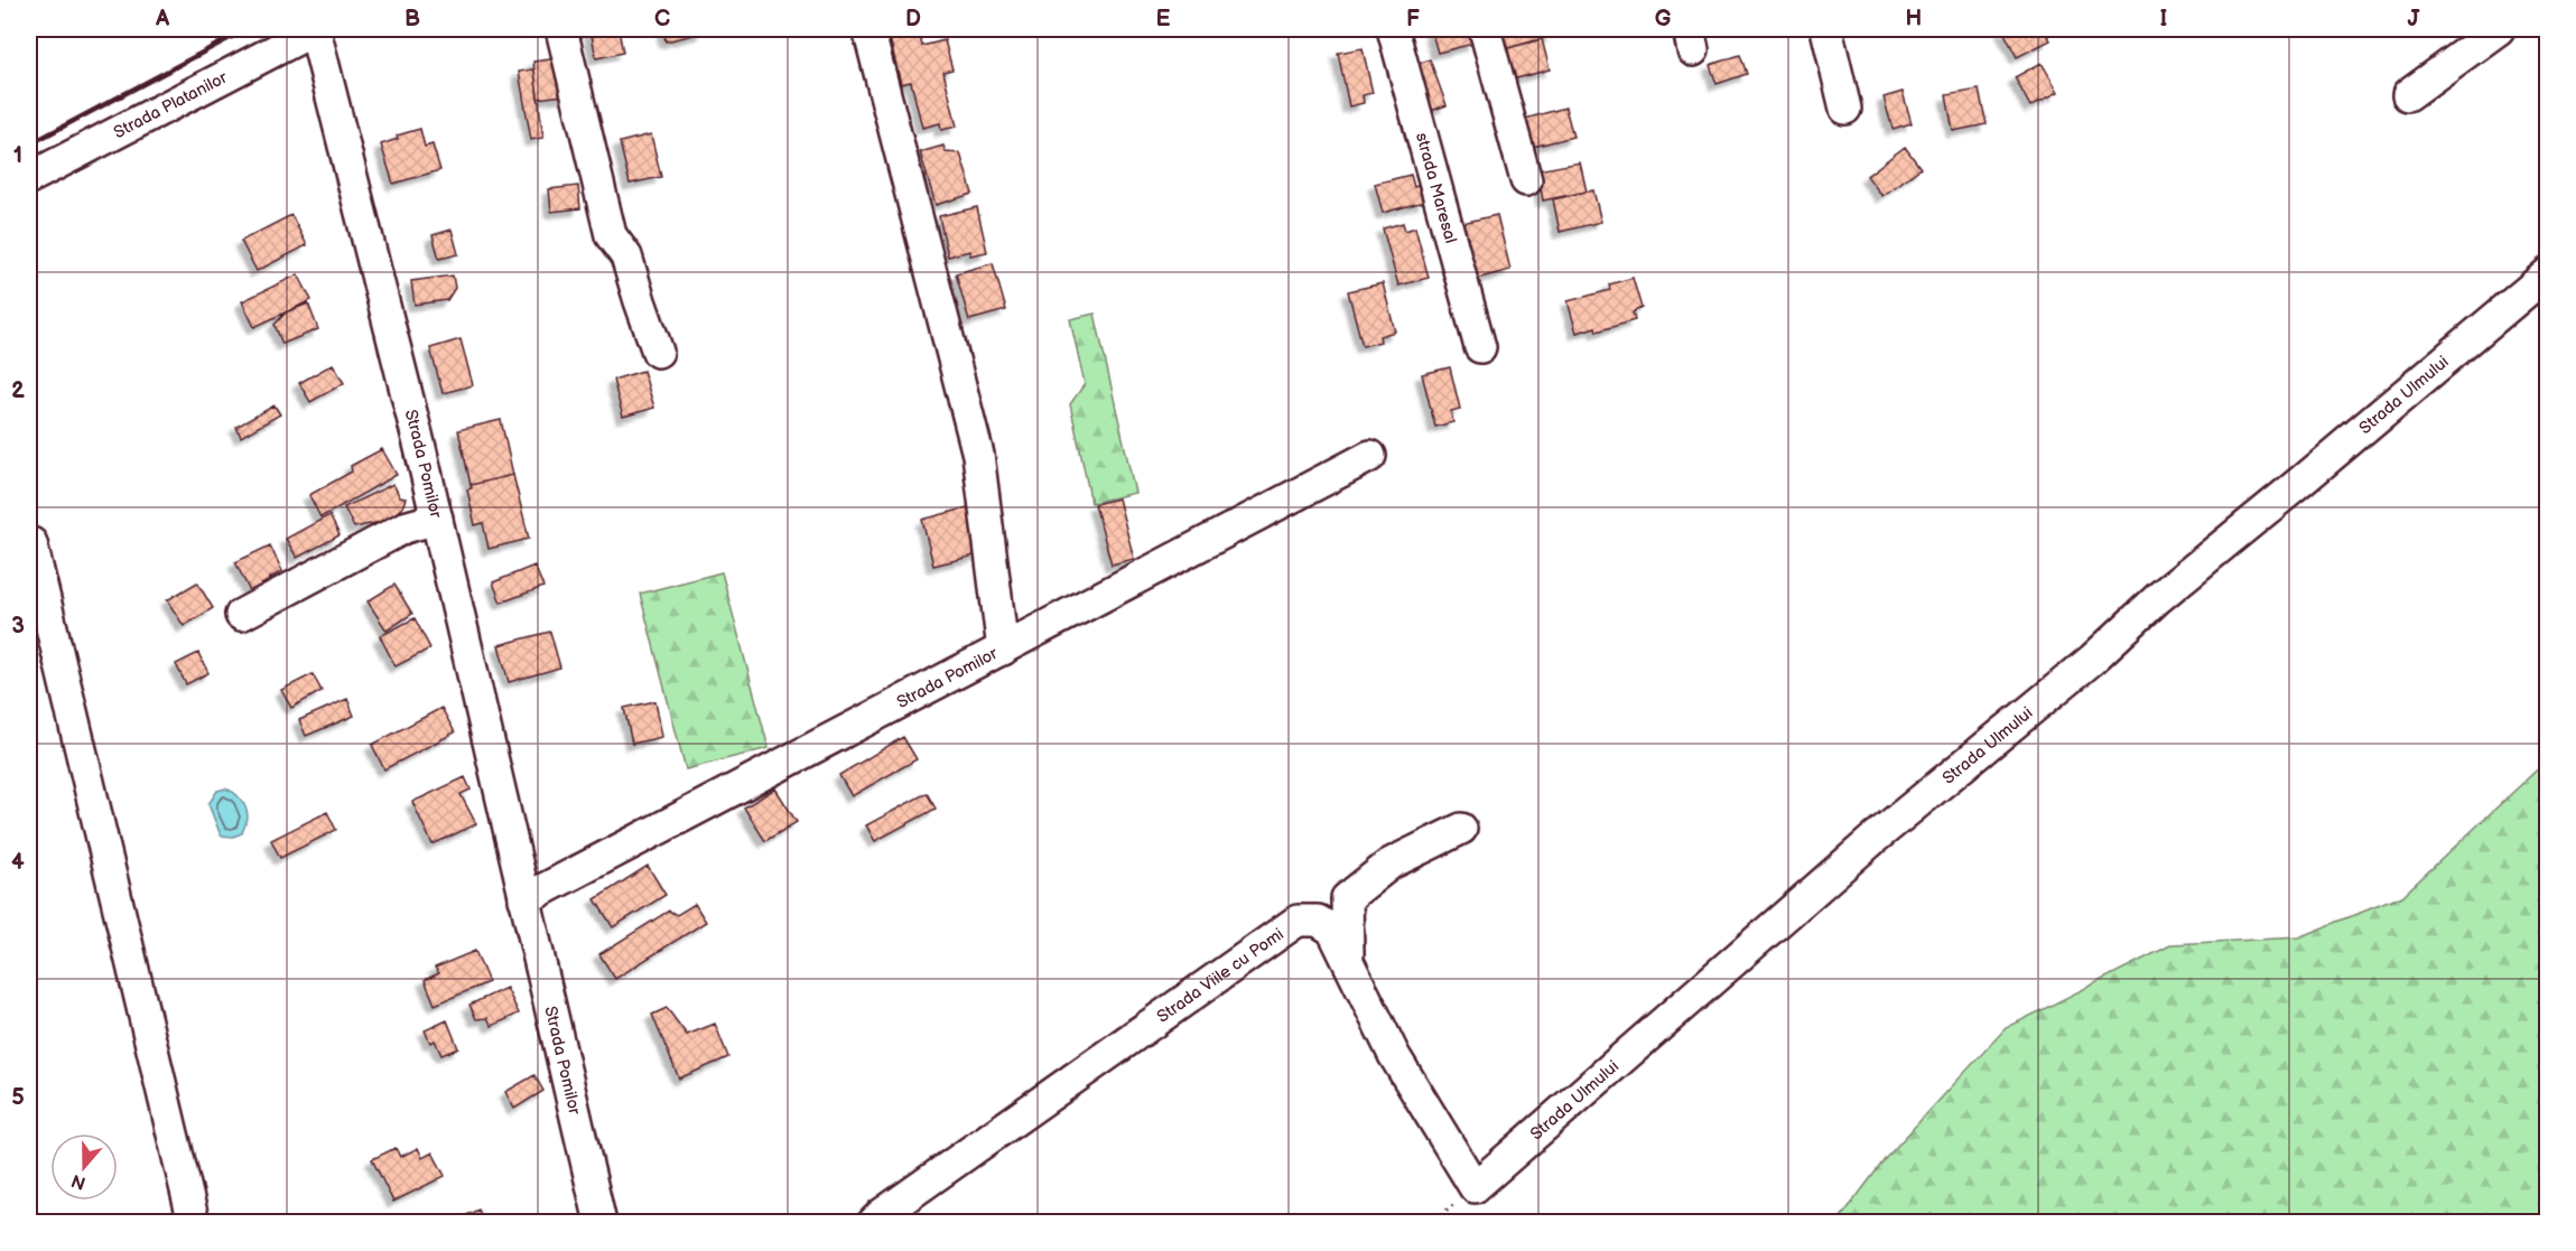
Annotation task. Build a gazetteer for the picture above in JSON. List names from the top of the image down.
{
  "streets": {
    "street": [
      "Strada Platanilor",
      "strada Maresal",
      "Strada Ulmului",
      "Strada Pomilor",
      "Strada Viile cu Pomi"
    ]
  },
  "crossings": [
    ["Strada Platanilor", "Strada Pomilor"],
    ["Strada Ulmului", "Strada Viile cu Pomi"]
  ],
  "north": "bottom",
  "grid": {
    "columns": [
      "A",
      "B",
      "C",
      "D",
      "E",
      "F",
      "G",
      "H",
      "I",
      "J"
    ],
    "rows": [
      "1",
      "2",
      "3",
      "4",
      "5"
    ]
  }
}
